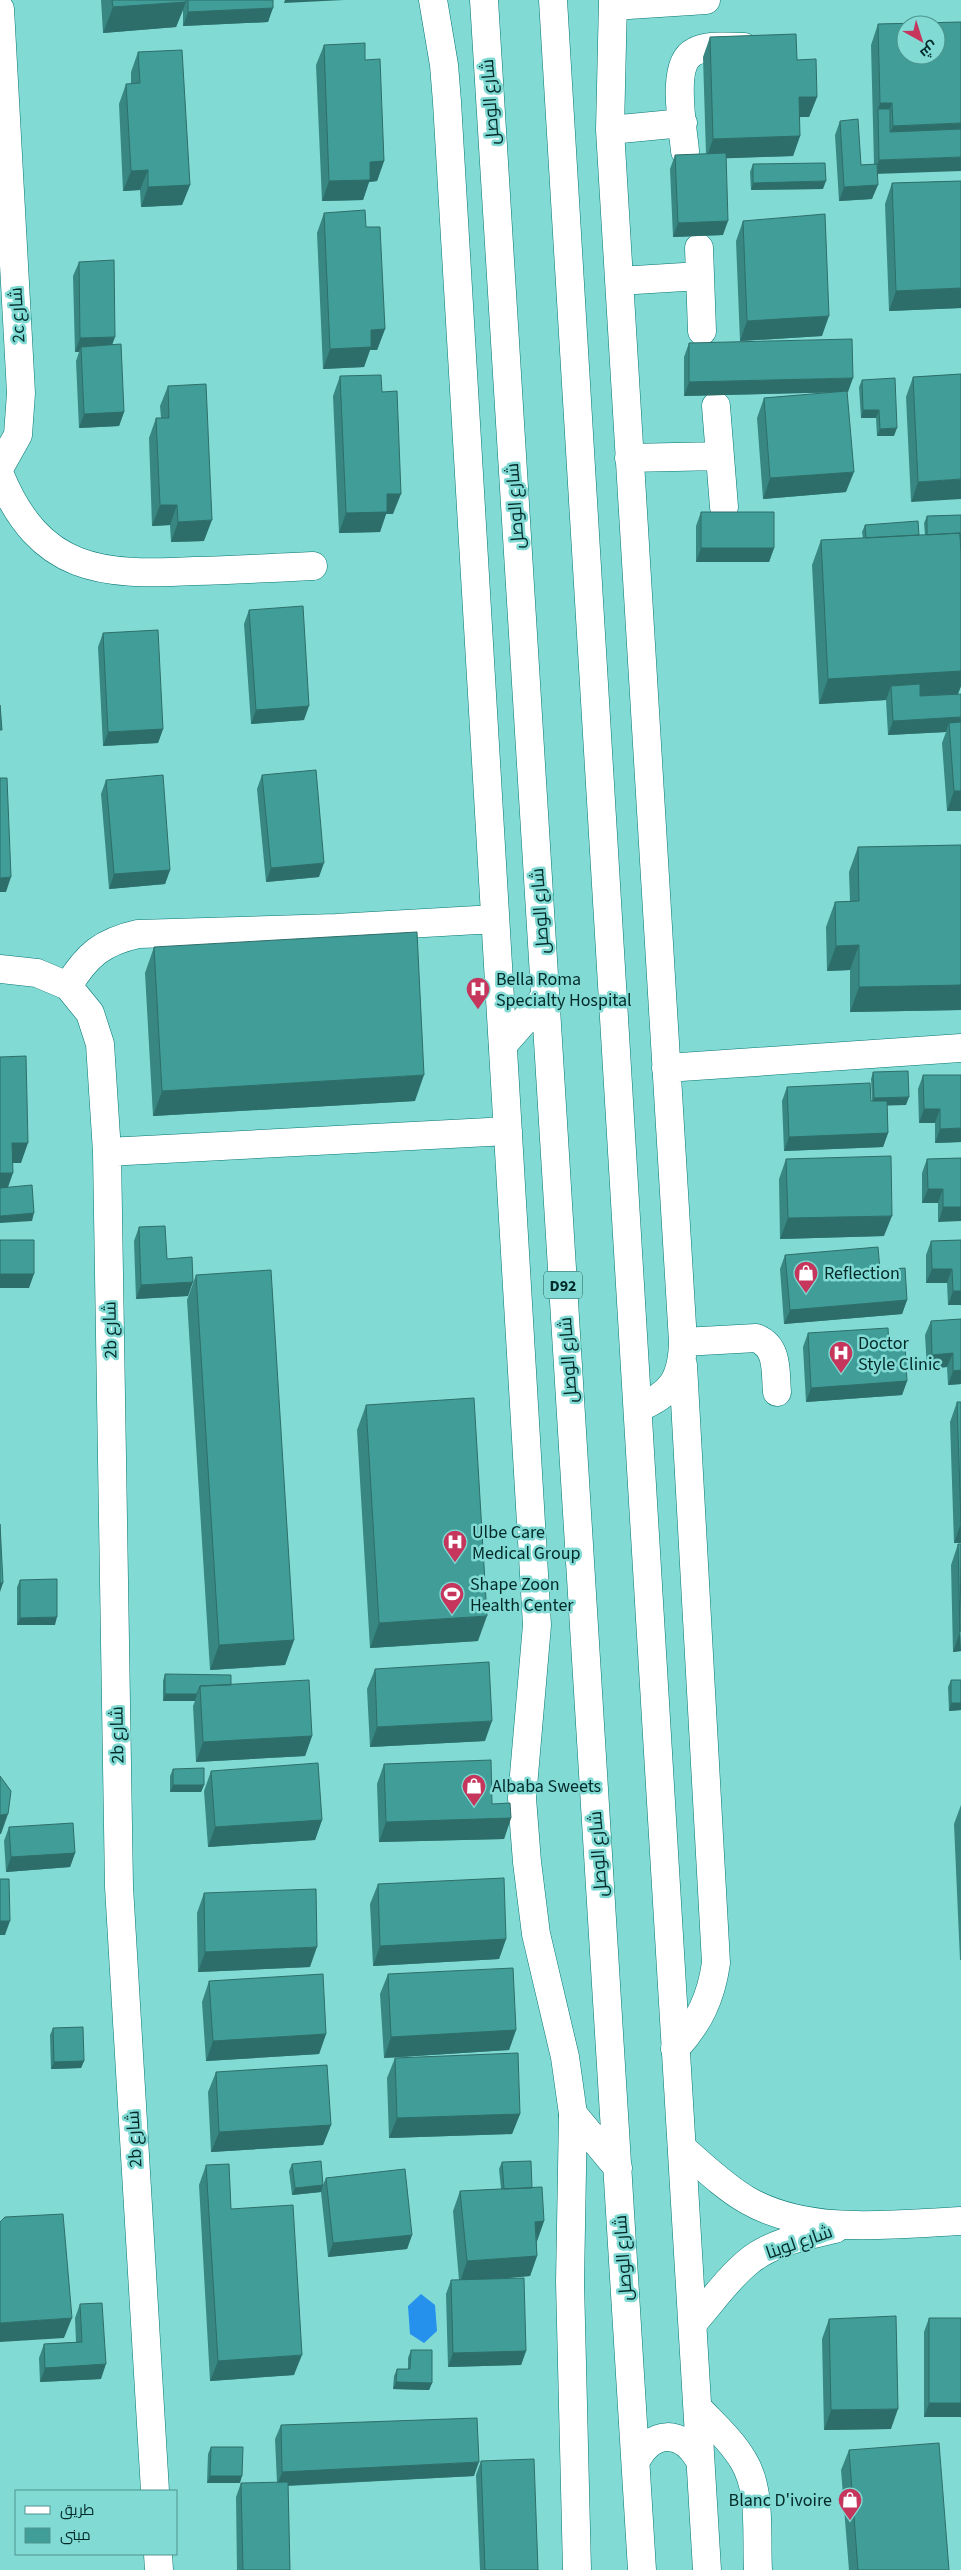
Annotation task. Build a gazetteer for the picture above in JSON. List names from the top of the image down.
{
  "streets": {
    "main road": [
      "شارع الوصل",
      "2c شارع",
      "D92",
      "2b شارع",
      "شارع لوينا"
    ]
  },
  "places": {
    "hospital": ["Bella Roma Specialty Hospital", "Doctor Style Clinic", "Ulbe Care Medical Group"],
    "shop": ["Reflection", "Albaba Sweets", "Blanc D'ivoire"],
    "sports": ["Shape Zoon Health Center"]
  },
  "legend": ["طريق", "مبنى"],
  "north": "bottom right"
}
